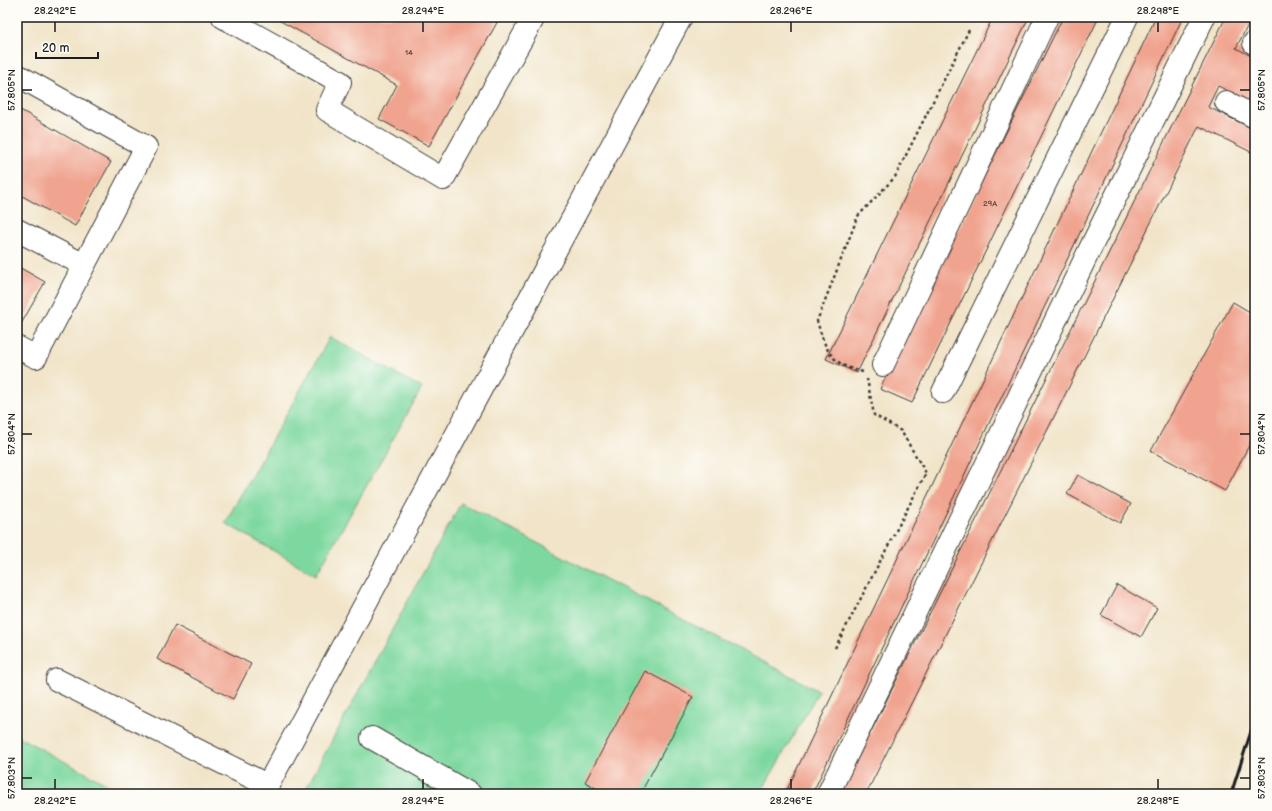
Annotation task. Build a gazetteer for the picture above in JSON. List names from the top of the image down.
{
  "house_numbers": ["14", "29А"],
  "scale_bar": "20 m",
  "coordinates": [
    "28.292°E",
    "28.294°E",
    "28.296°E",
    "28.298°E",
    "57.805°N",
    "57.804°N",
    "57.803°N"
  ]
}
